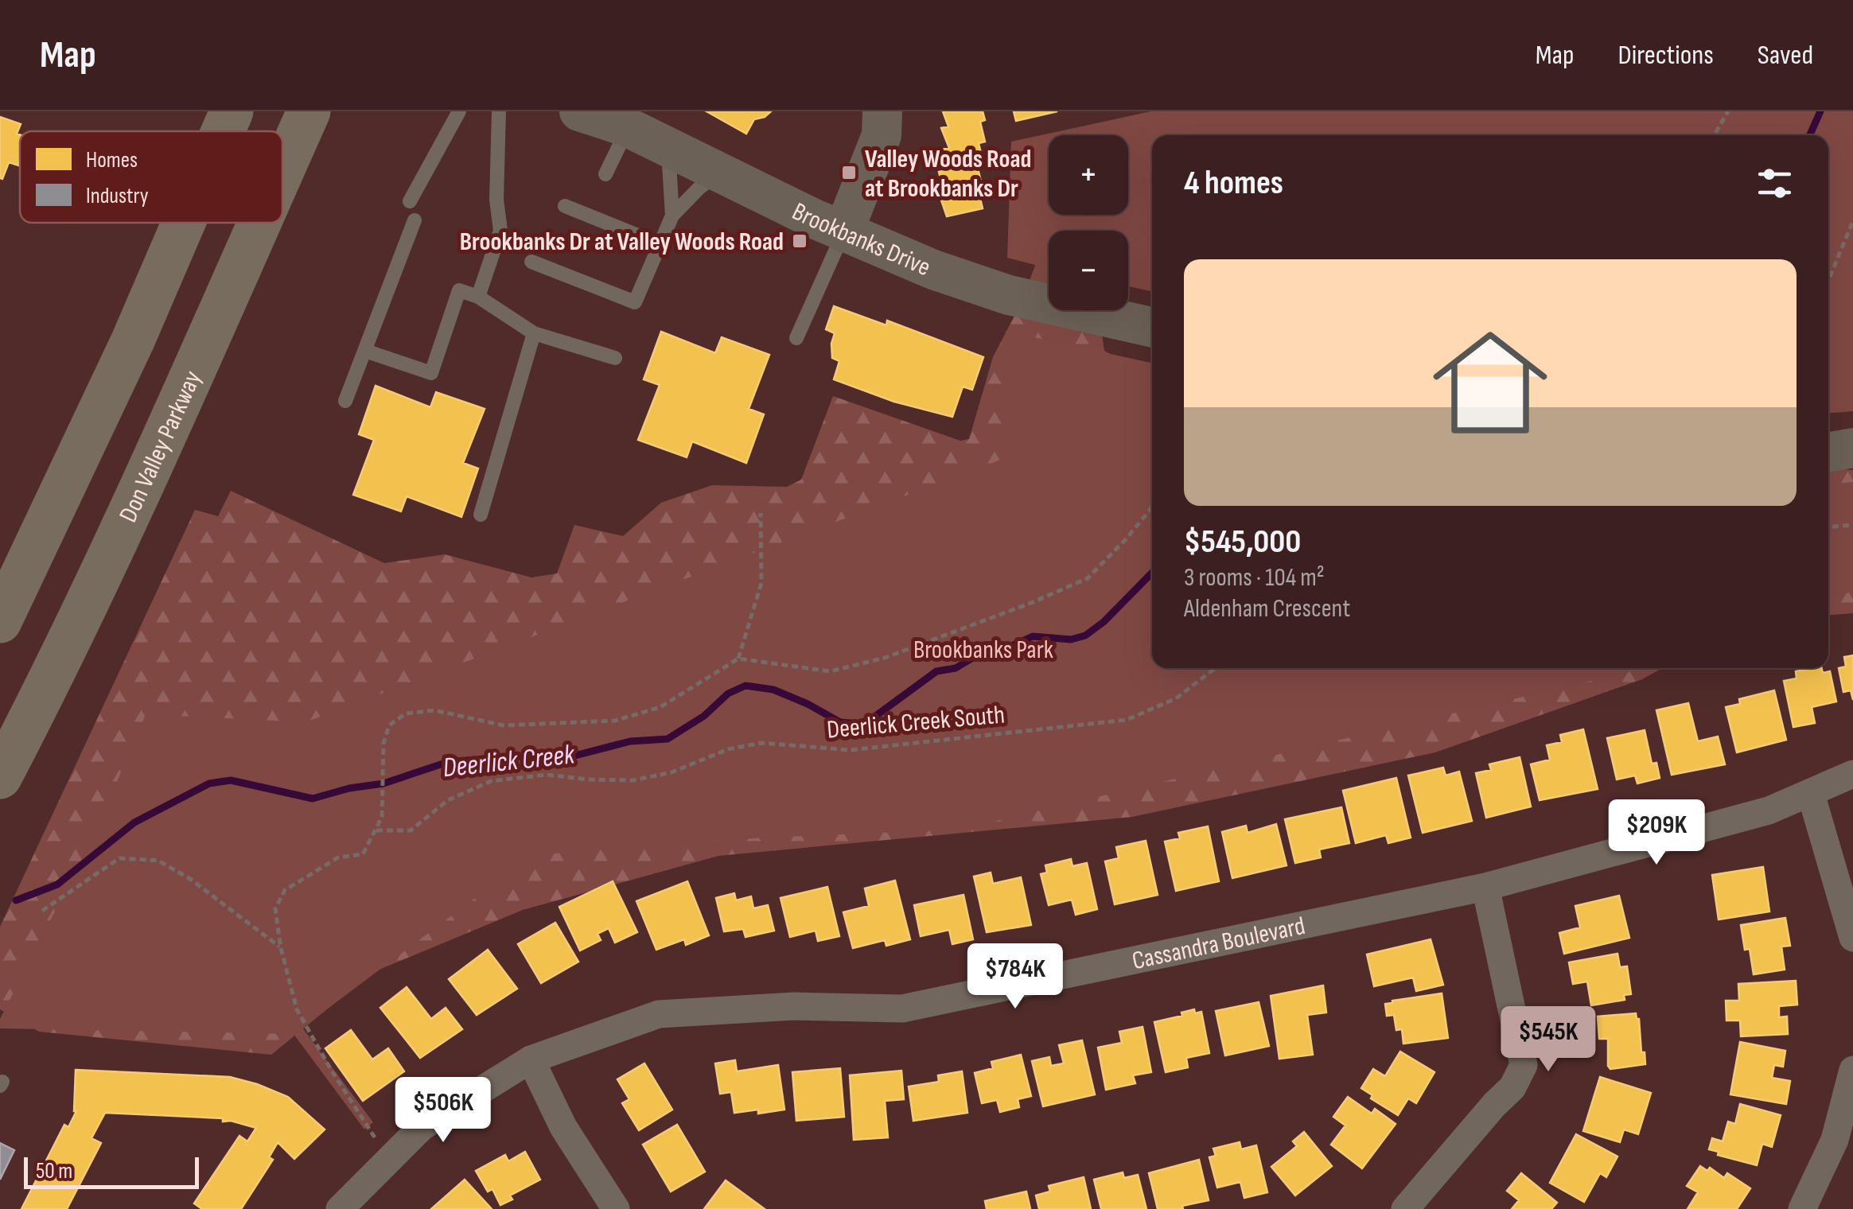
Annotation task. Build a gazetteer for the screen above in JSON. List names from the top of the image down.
{
  "streets": {
    "highway": ["Don Valley Parkway"],
    "street": ["Brookbanks Drive", "Cassandra Boulevard"],
    "path": ["Deerlick Creek South"]
  },
  "water": ["Deerlick Creek"],
  "parks": ["Brookbanks Park"],
  "places": {
    "transit": ["Valley Woods Road at Brookbanks Dr", "Brookbanks Dr at Valley Woods Road"]
  },
  "legend": ["Homes", "Industry"],
  "scale_bar": "50 m",
  "page": {
    "header": "Map",
    "nav": ["Map", "Directions", "Saved"],
    "map_buttons": ["+", "−"],
    "heading": "4 homes",
    "list": [
      {
        "name": "$545,000",
        "note": "3 rooms · 104 m² · Aldenham Crescent"
      }
    ],
    "price": [
      "$209K",
      "$784K",
      "$545K",
      "$506K"
    ],
    "scale": "50 m"
  }
}
